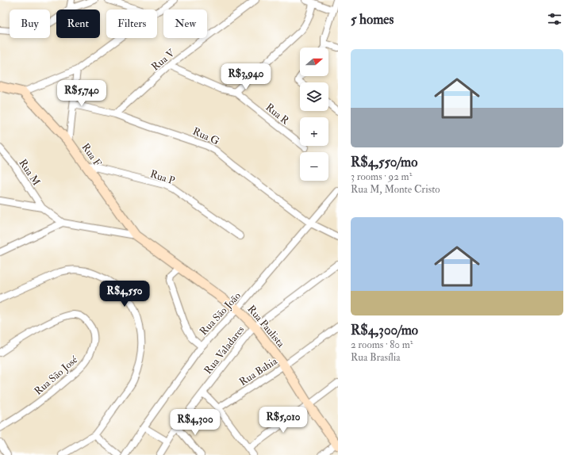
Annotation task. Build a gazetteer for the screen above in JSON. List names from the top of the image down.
{
  "streets": {
    "street": [
      "Rua V",
      "Rua R",
      "Rua G",
      "Rua F",
      "Rua M",
      "Rua P",
      "Rua São João",
      "Rua Paulista",
      "Rua Valadares",
      "Rua Bahia",
      "Rua São José"
    ]
  },
  "crossings": [
    ["Rua V", "Rua R"],
    ["Rua V", "Rua G"],
    ["Rua G", "Rua São João"],
    ["Rua F", "Rua P"],
    ["Rua F", "Rua Paulista"],
    ["Rua São João", "Rua Paulista"],
    ["Rua Paulista", "Rua Valadares"],
    ["Rua Paulista", "Rua Bahia"]
  ],
  "north": "right",
  "page": {
    "heading": "5 homes",
    "chip": [
      "Buy",
      "Rent",
      "Filters",
      "New"
    ],
    "list": [
      {
        "name": "R$4,550/mo",
        "note": "3 rooms · 92 m² · Rua M, Monte Cristo"
      },
      {
        "name": "R$4,300/mo",
        "note": "2 rooms · 80 m² · Rua Brasília"
      }
    ],
    "map_buttons": ["+", "−"],
    "price": [
      "R$3,940",
      "R$5,740",
      "R$4,550",
      "R$5,010",
      "R$4,300"
    ]
  }
}
